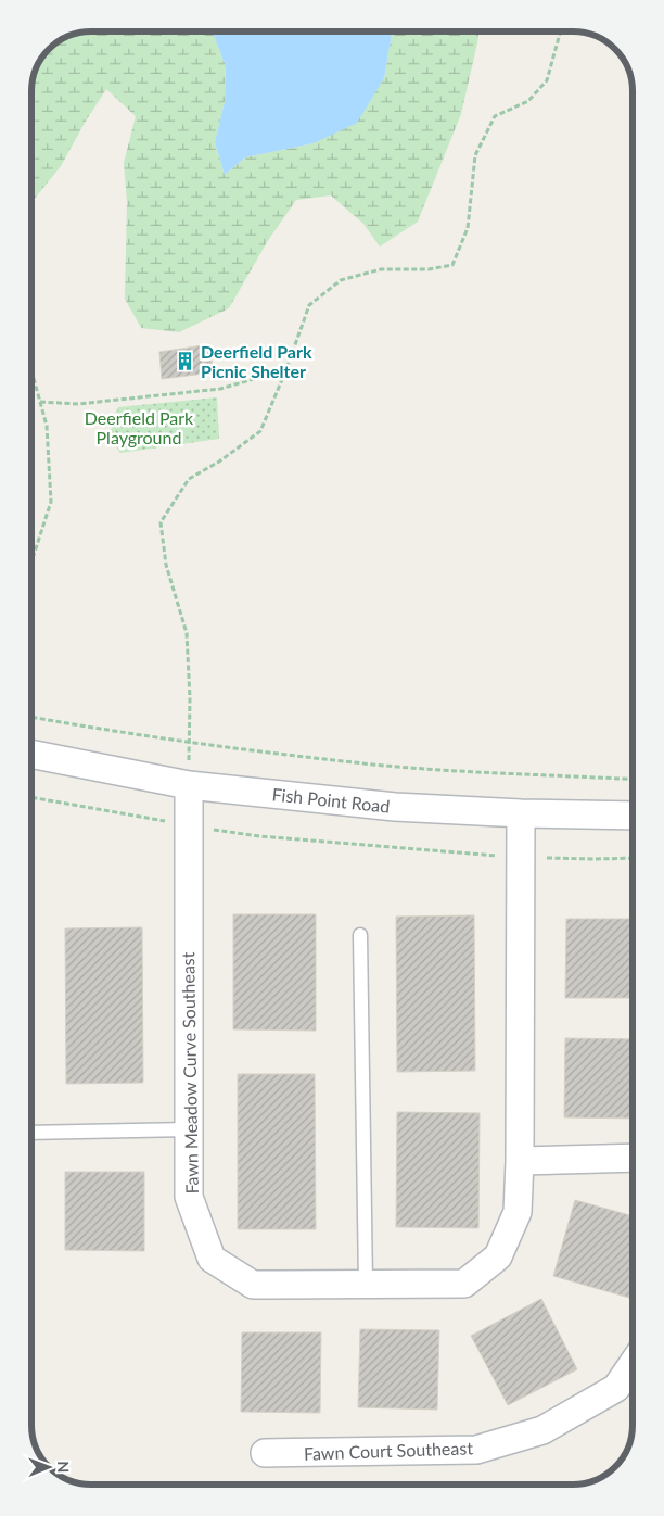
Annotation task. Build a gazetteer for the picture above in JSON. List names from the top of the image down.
{
  "streets": {
    "street": ["Fish Point Road", "Fawn Meadow Curve Southeast", "Fawn Court Southeast"]
  },
  "crossings": [
    ["Fish Point Road", "Fawn Meadow Curve Southeast"]
  ],
  "parks": ["Deerfield Park Playground"],
  "places": {
    "building": ["Deerfield Park Picnic Shelter"]
  },
  "north": "right"
}
